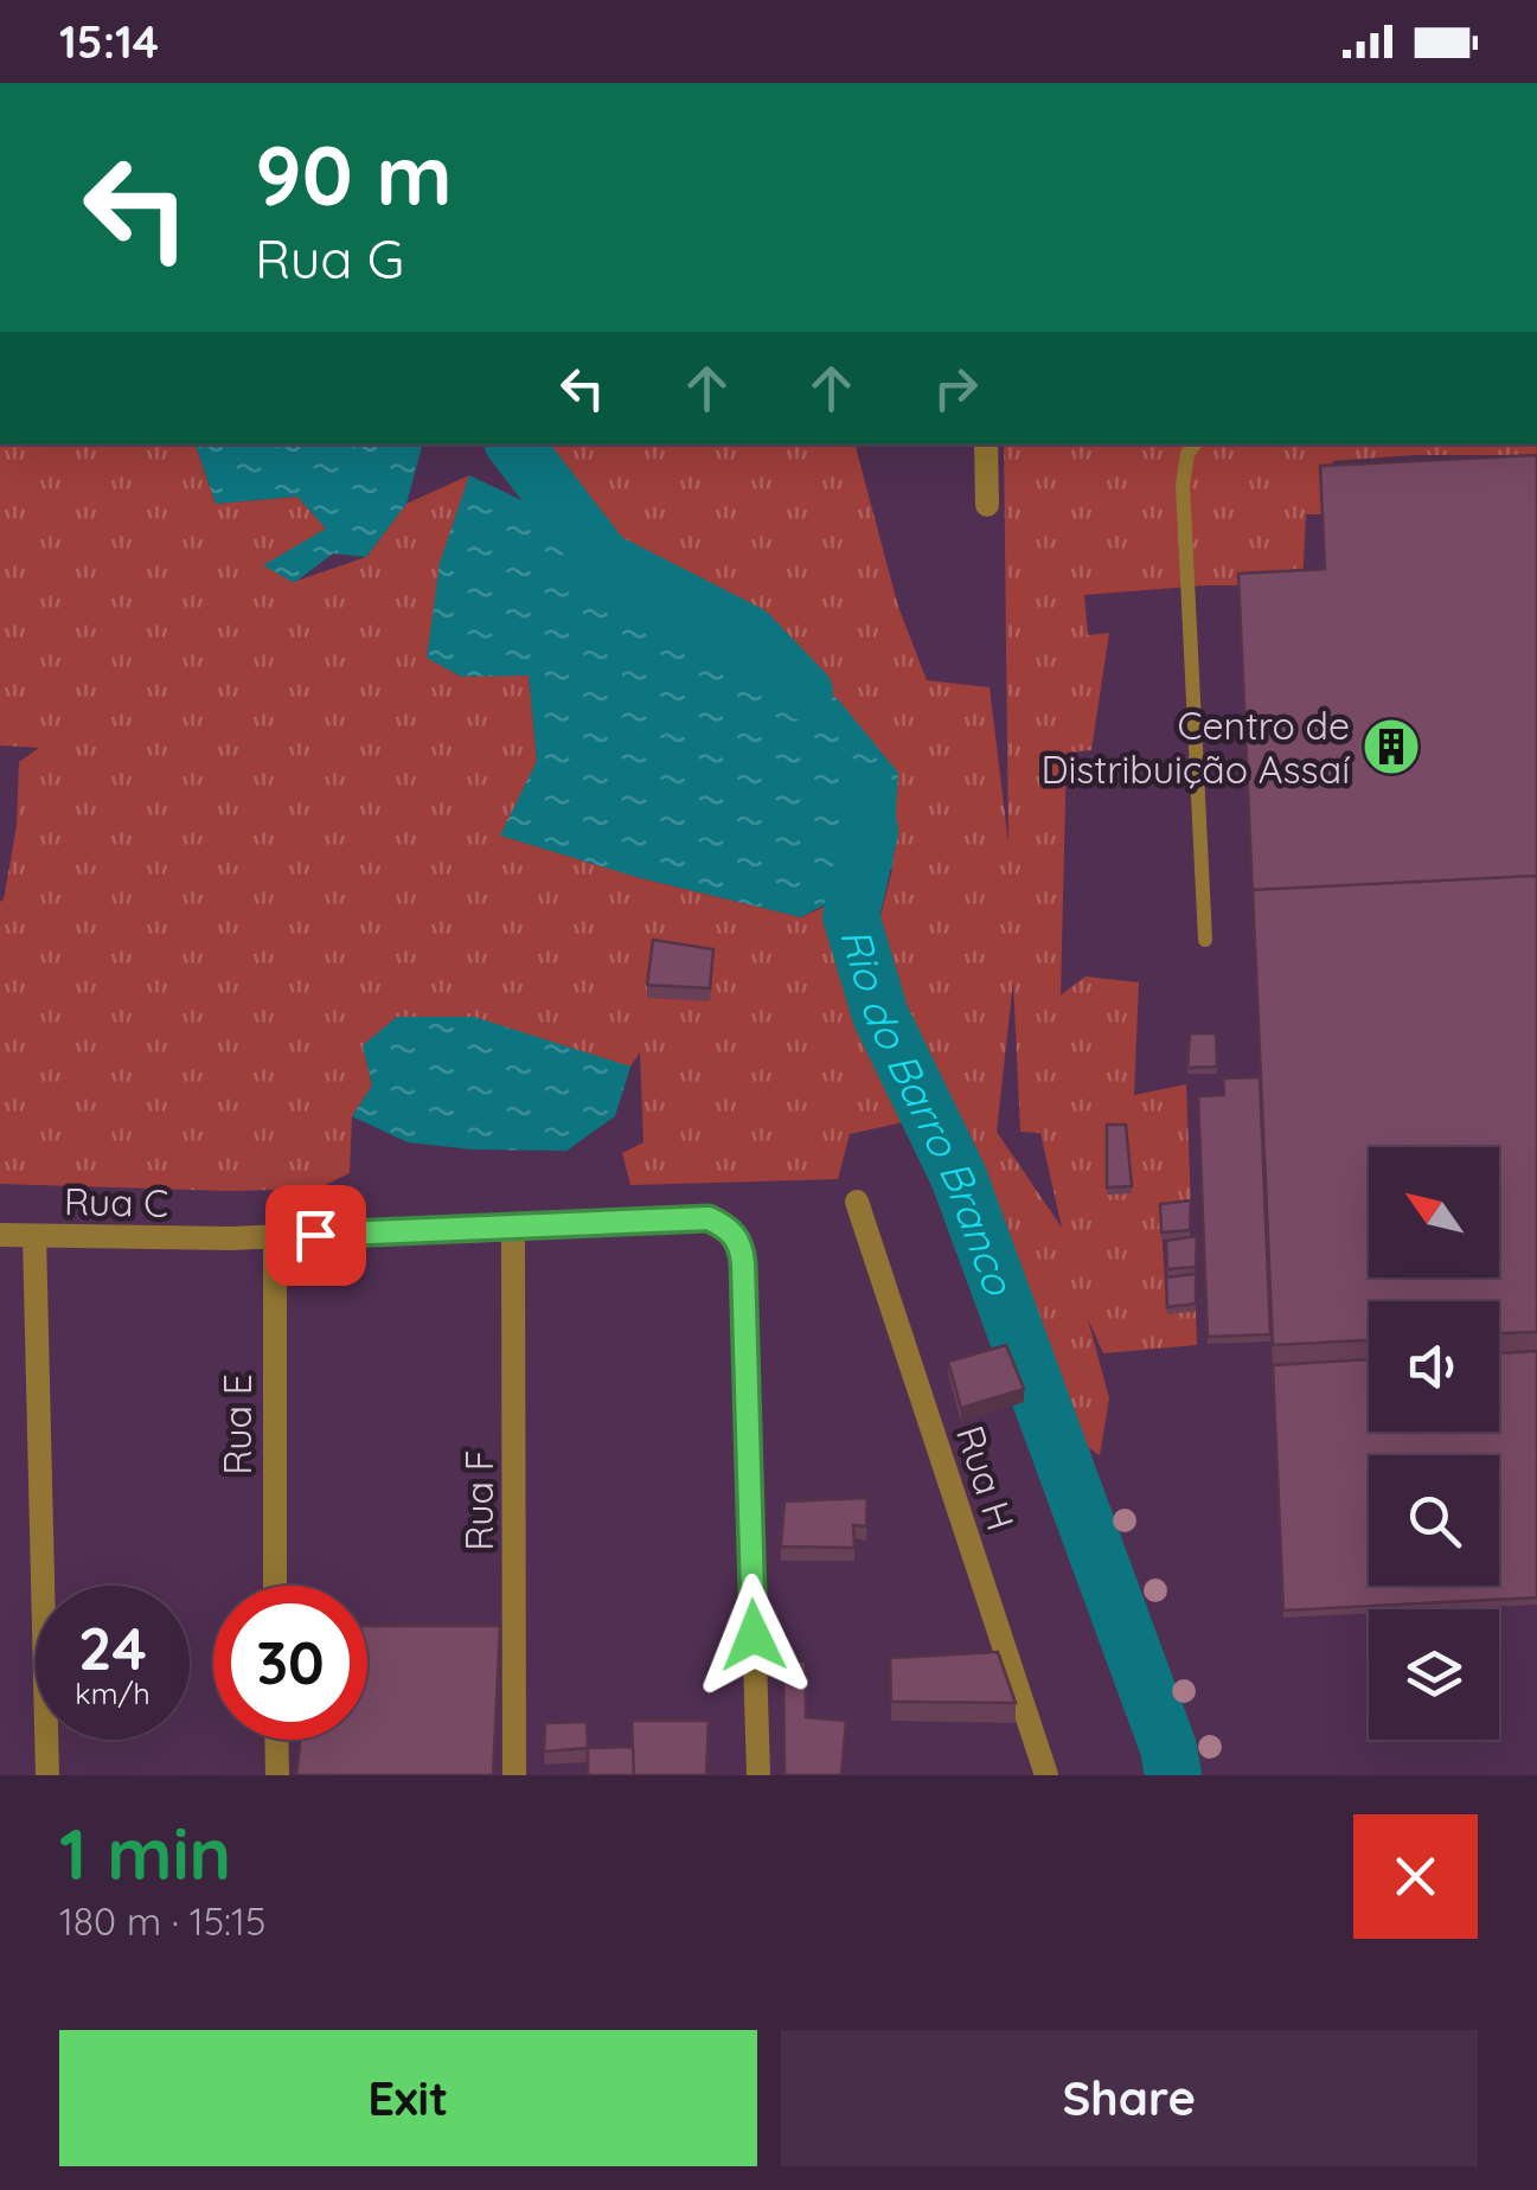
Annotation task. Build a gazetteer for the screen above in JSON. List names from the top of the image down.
{
  "streets": {
    "street": [
      "Rua C",
      "Rua E",
      "Rua H",
      "Rua F"
    ]
  },
  "crossings": [
    ["Rua C", "Rua E"],
    ["Rua C", "Rua F"]
  ],
  "water": ["Rio do Barro Branco"],
  "places": {
    "building": ["Centro de Distribuição Assaí"]
  },
  "north": "top left",
  "page": {
    "status": "15:14",
    "turn": ["90 m", "Rua G"],
    "speed": "24 km/h",
    "limit": "30",
    "heading": ["1 min", "180 m · 15:15"],
    "buttons": ["Exit", "Share"]
  }
}
